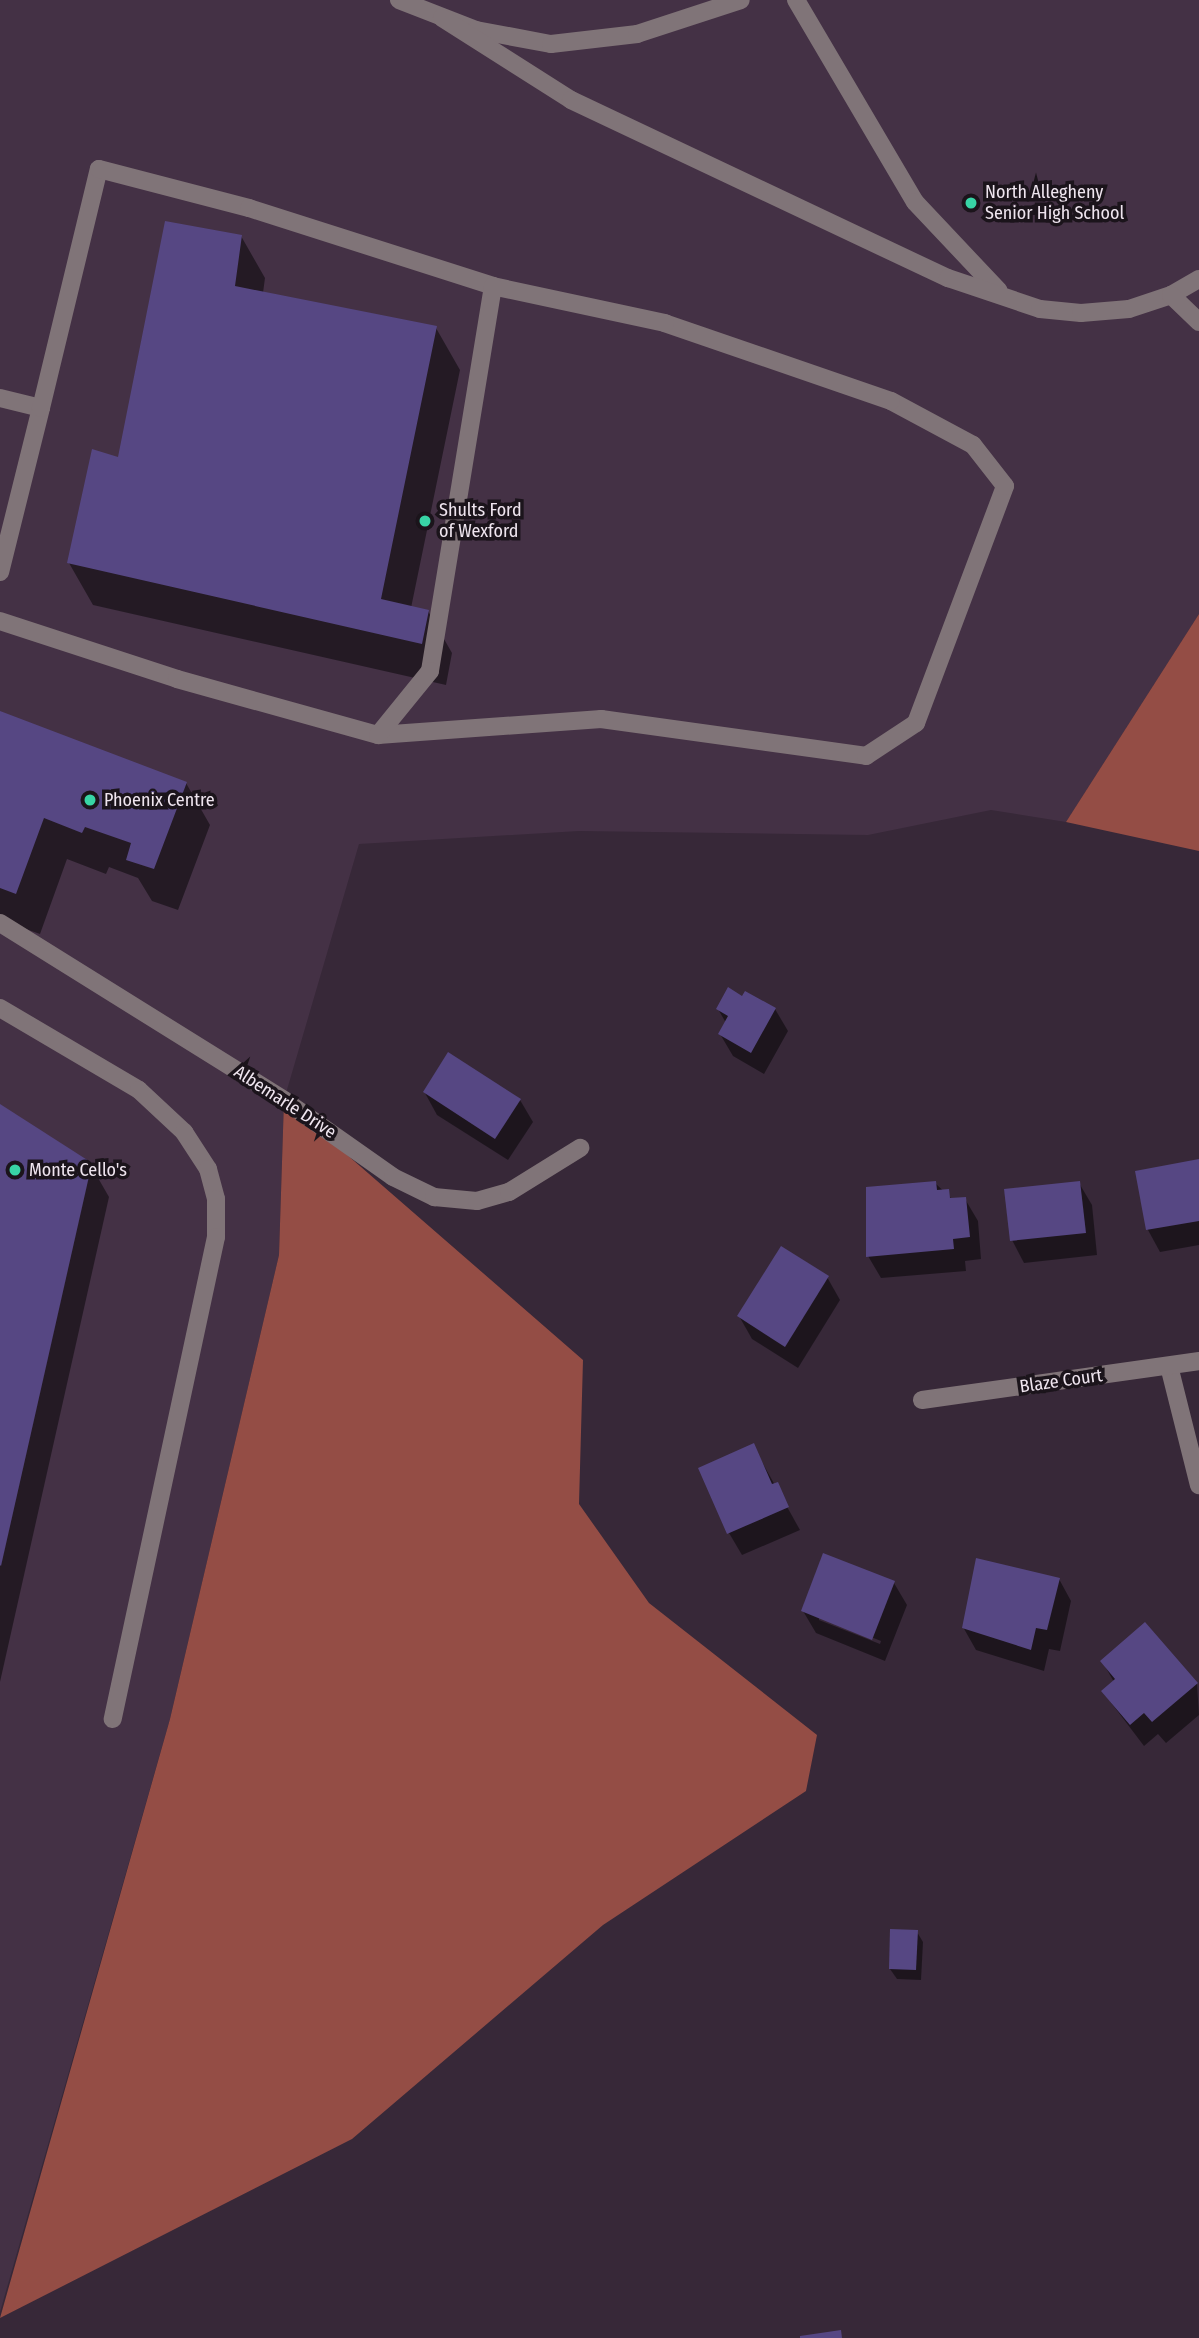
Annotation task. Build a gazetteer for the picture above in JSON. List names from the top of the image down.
{
  "streets": {
    "street": ["Albemarle Drive", "Blaze Court"]
  },
  "places": [
    "North Allegheny Senior High School",
    "Shults Ford of Wexford",
    "Phoenix Centre",
    "Monte Cello's"
  ]
}
